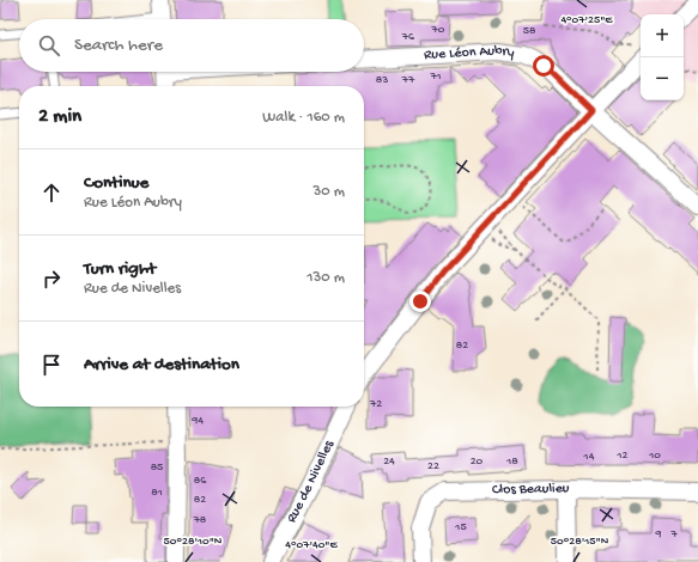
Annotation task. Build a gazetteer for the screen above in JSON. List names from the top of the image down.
{
  "streets": {
    "street": ["Rue Léon Aubry", "Rue de Nivelles", "Clos Beaulieu"]
  },
  "house_numbers": [
    "70",
    "58",
    "76",
    "71",
    "83",
    "77",
    "82",
    "72",
    "94",
    "12",
    "10",
    "14",
    "24",
    "20",
    "18",
    "22",
    "85",
    "86",
    "81",
    "82",
    "78",
    "15",
    "9",
    "7"
  ],
  "page": {
    "map_buttons": ["+", "−"],
    "search": "Search here",
    "heading": ["2 min", "Walk · 160 m"],
    "list": [
      ["Continue", "Rue Léon Aubry", "30 m"],
      ["Turn right", "Rue de Nivelles", "130 m"],
      "Arrive at destination"
    ]
  },
  "coordinates": [
    "4°07'25\"E",
    "50°28'10\"N",
    "50°28'15\"N",
    "4°07'40\"E"
  ]
}
